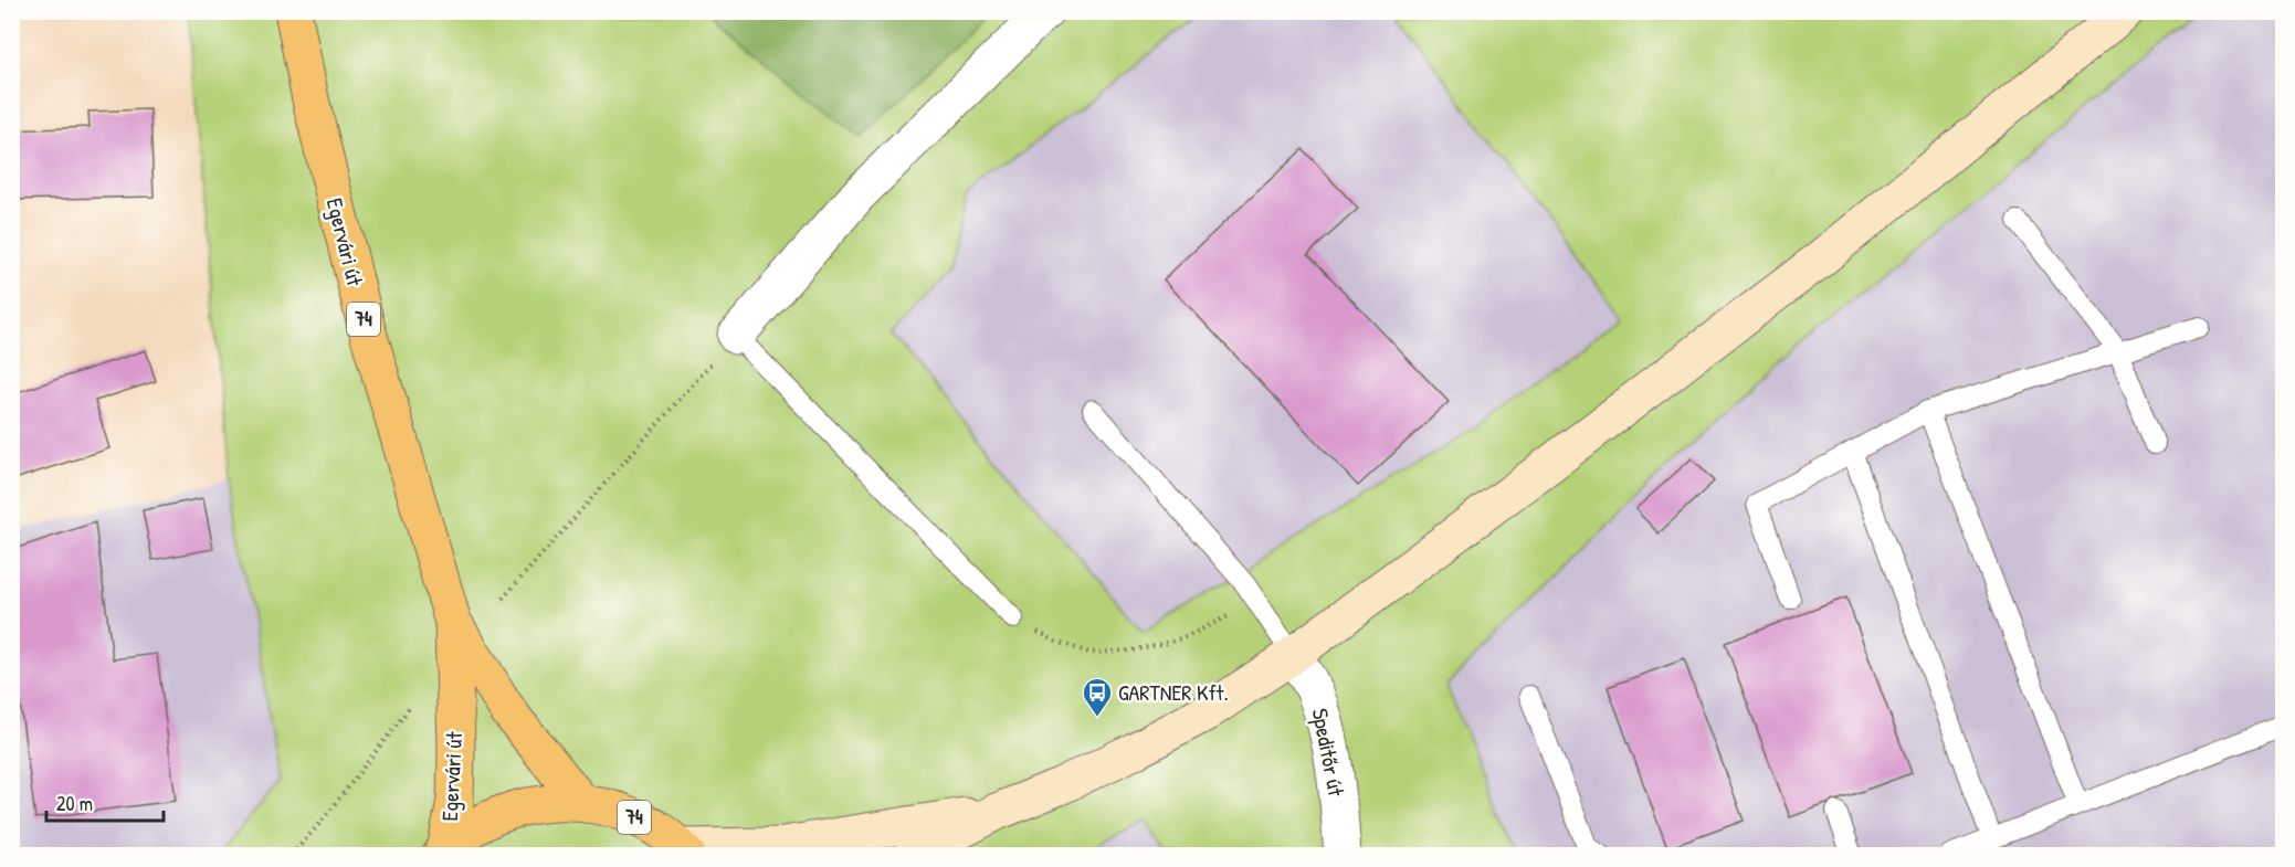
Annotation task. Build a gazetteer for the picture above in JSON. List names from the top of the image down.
{
  "streets": {
    "main road": ["Egervári út", "74"],
    "street": ["Speditőr út"]
  },
  "crossings": [
    ["Egervári út", "74"]
  ],
  "places": {
    "bus stop": ["GARTNER Kft."]
  },
  "scale_bar": "20 m"
}
